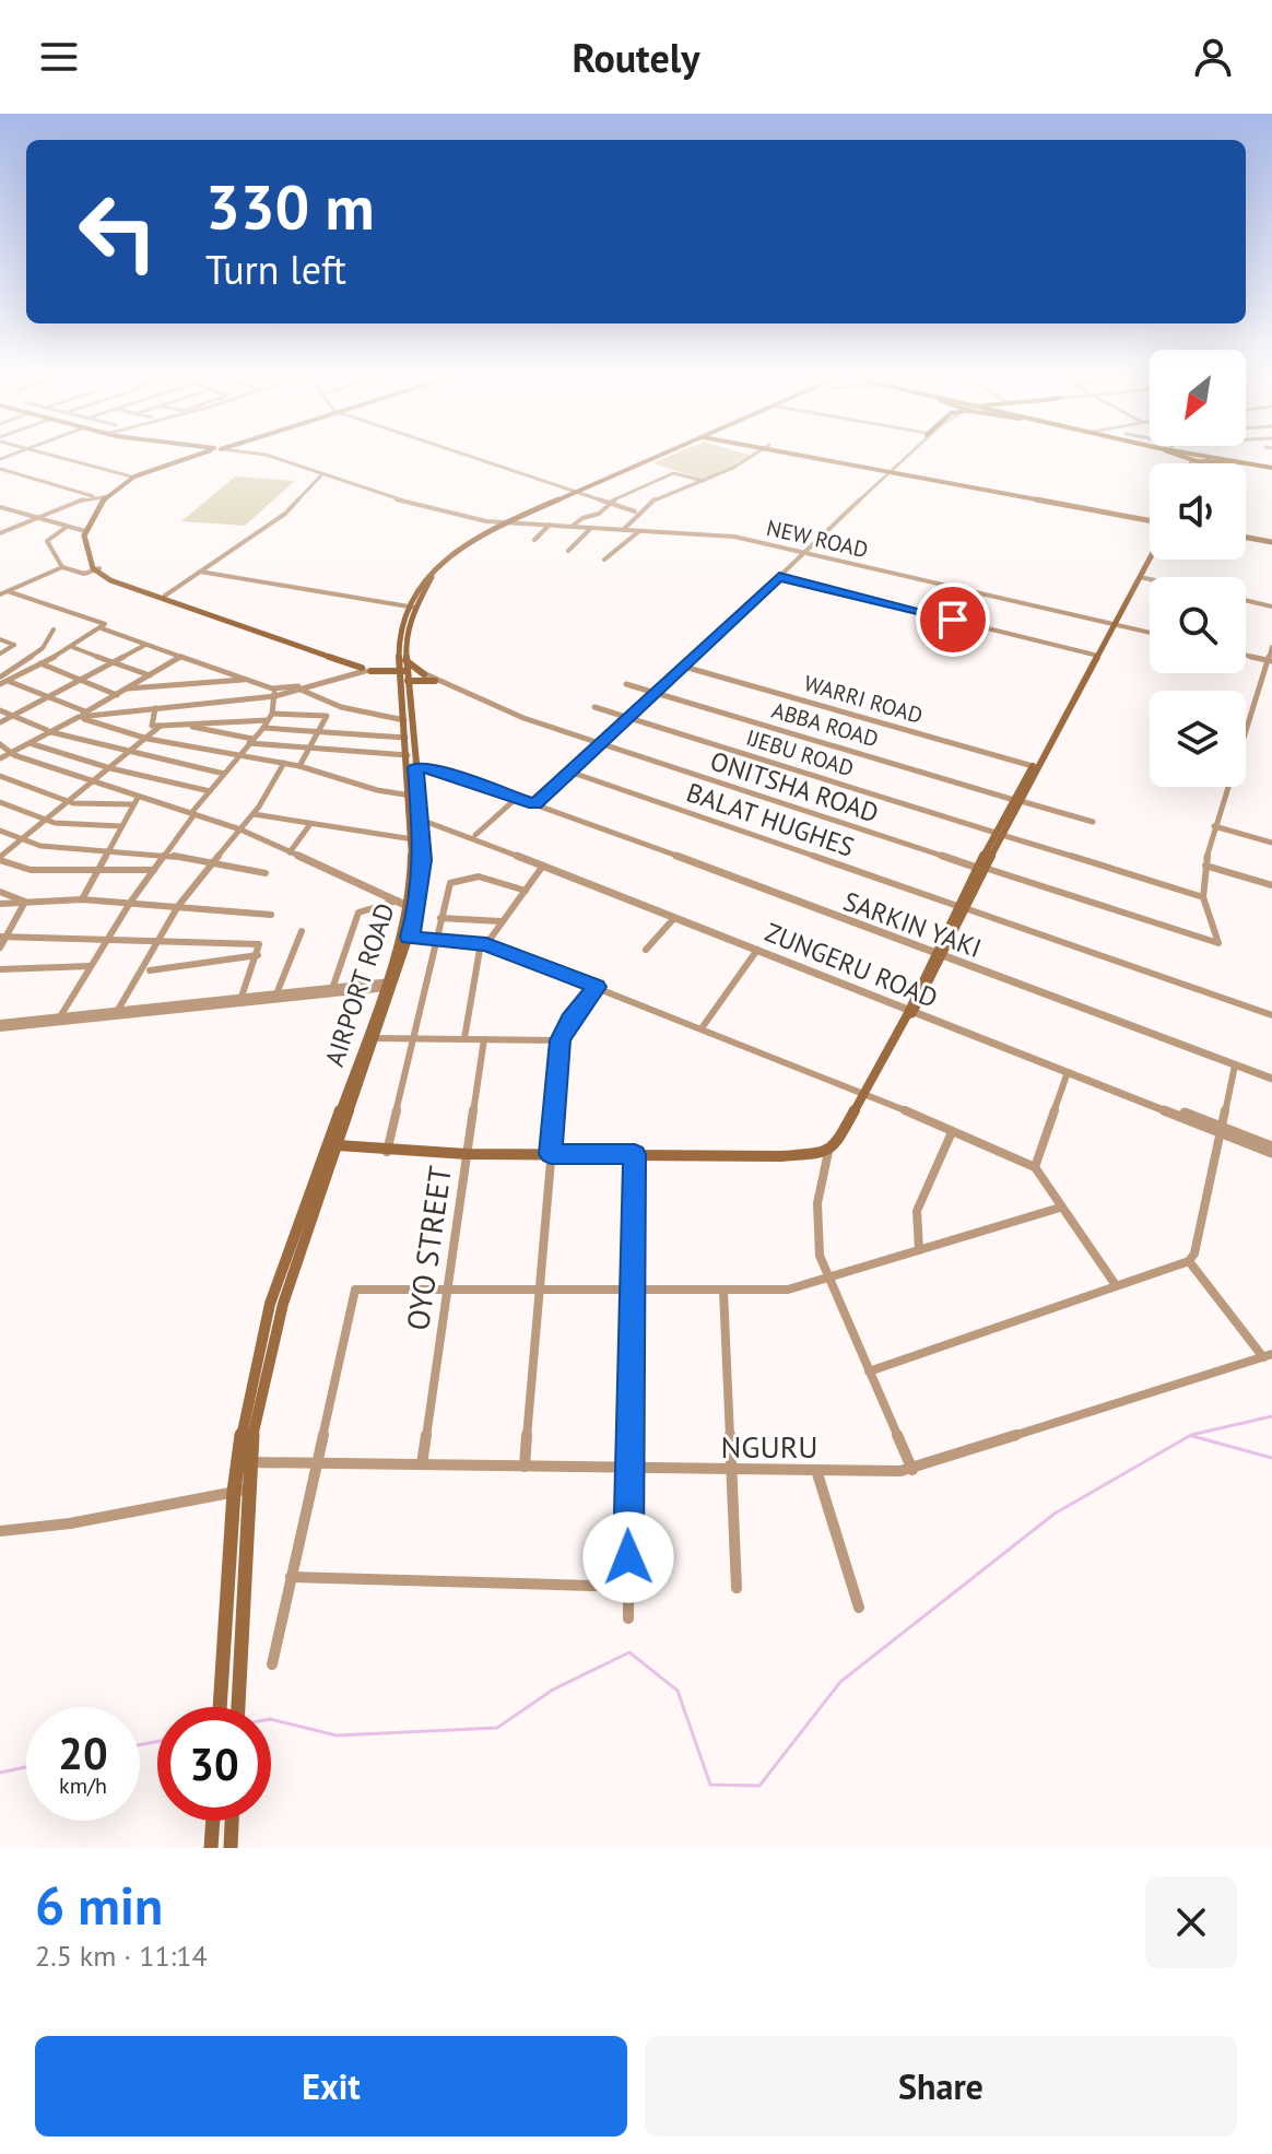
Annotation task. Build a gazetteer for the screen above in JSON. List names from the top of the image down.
{
  "streets": {
    "main road": ["AIRPORT ROAD"],
    "street": [
      "NEW ROAD",
      "WARRI ROAD",
      "ABBA ROAD",
      "IJEBU ROAD",
      "ONITSHA ROAD",
      "BALAT HUGHES",
      "SARKIN YAKI",
      "ZUNGERU ROAD",
      "OYO STREET",
      "NGURU"
    ]
  },
  "crossings": [
    ["NEW ROAD", "AIRPORT ROAD"],
    ["IJEBU ROAD", "ONITSHA ROAD"],
    ["SARKIN YAKI", "AIRPORT ROAD"],
    ["ZUNGERU ROAD", "AIRPORT ROAD"],
    ["AIRPORT ROAD", "NGURU"],
    ["OYO STREET", "NGURU"]
  ],
  "north": "bottom left",
  "page": {
    "header": "Routely",
    "turn": ["330 m", "Turn left"],
    "speed": "20 km/h",
    "limit": "30",
    "heading": ["6 min", "2.5 km · 11:14"],
    "buttons": ["Exit", "Share"]
  }
}
